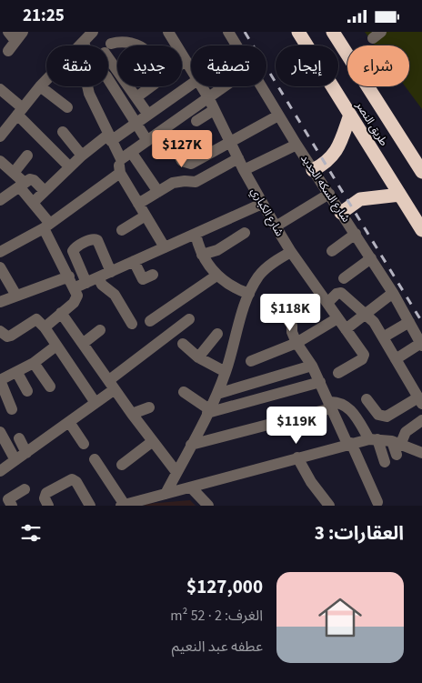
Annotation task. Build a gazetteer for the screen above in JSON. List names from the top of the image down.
{
  "streets": {
    "highway": ["طريق النصر"],
    "street": ["شارع السكه الحديد", "شارع الكباري"]
  },
  "page": {
    "status": "21:25",
    "chip": [
      "شراء",
      "إيجار",
      "تصفية",
      "جديد",
      "شقة"
    ],
    "price": ["$127K", "$118K", "$119K"],
    "heading": "العقارات: 3",
    "list": [
      {
        "name": "$127,000",
        "note": "الغرف: 2 · 52 m² · عطفه عبد النعيم"
      }
    ]
  }
}
